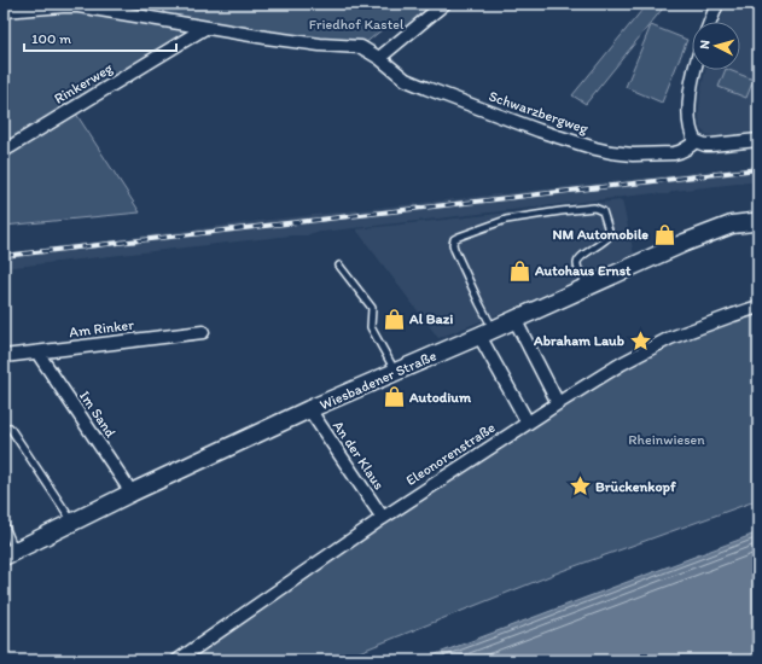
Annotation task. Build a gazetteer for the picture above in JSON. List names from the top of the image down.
{
  "streets": {
    "main road": ["Wiesbadener Straße"],
    "street": [
      "Rinkerweg",
      "Schwarzbergweg",
      "Am Rinker",
      "Im Sand",
      "Eleonorenstraße",
      "An der Klaus"
    ]
  },
  "crossings": [
    ["Rinkerweg", "Schwarzbergweg"],
    ["Am Rinker", "Im Sand"],
    ["Wiesbadener Straße", "Im Sand"],
    ["Wiesbadener Straße", "An der Klaus"],
    ["Eleonorenstraße", "An der Klaus"]
  ],
  "parks": ["Friedhof Kastel", "Rheinwiesen"],
  "places": {
    "shop": [
      "NM Automobile",
      "Autohaus Ernst",
      "Al Bazi",
      "Autodium"
    ],
    "place": ["Abraham Laub", "Brückenkopf"]
  },
  "scale_bar": "100 m",
  "north": "left"
}
